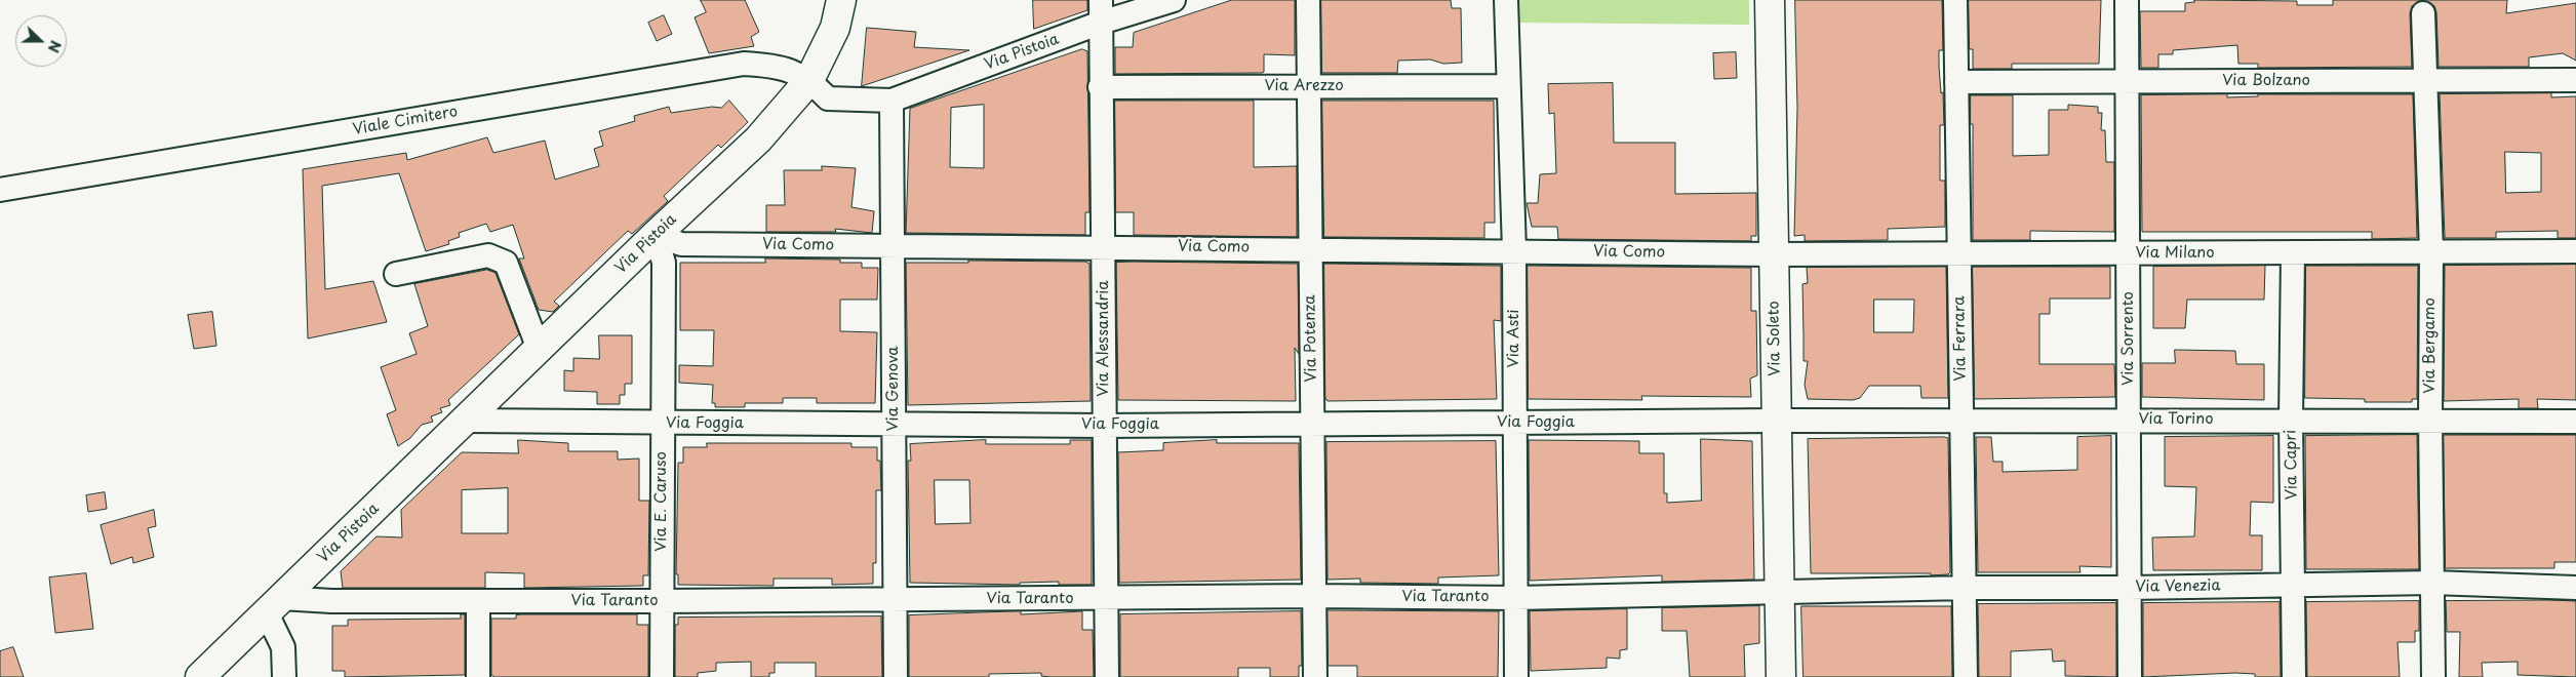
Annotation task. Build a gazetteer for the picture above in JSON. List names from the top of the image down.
{
  "streets": {
    "street": [
      "Via Pistoia",
      "Via Bolzano",
      "Via Arezzo",
      "Viale Cimitero",
      "Via Como",
      "Via Milano",
      "Via Alessandria",
      "Via Potenza",
      "Via Asti",
      "Via Soleto",
      "Via Ferrara",
      "Via Sorrento",
      "Via Bergamo",
      "Via Genova",
      "Via Torino",
      "Via Foggia",
      "Via Capri",
      "Via E. Caruso",
      "Via Venezia",
      "Via Taranto"
    ]
  },
  "crossings": [
    ["Via Pistoia", "Viale Cimitero"],
    ["Via Pistoia", "Via Como"],
    ["Via Pistoia", "Via Alessandria"],
    ["Via Pistoia", "Via Genova"],
    ["Via Pistoia", "Via Foggia"],
    ["Via Pistoia", "Via E. Caruso"],
    ["Via Pistoia", "Via Taranto"],
    ["Via Bolzano", "Via Ferrara"],
    ["Via Bolzano", "Via Sorrento"],
    ["Via Bolzano", "Via Bergamo"],
    ["Via Arezzo", "Via Alessandria"],
    ["Via Arezzo", "Via Potenza"],
    ["Via Arezzo", "Via Asti"],
    ["Via Como", "Via Milano"],
    ["Via Como", "Via Alessandria"],
    ["Via Como", "Via Potenza"],
    ["Via Como", "Via Asti"],
    ["Via Como", "Via Soleto"],
    ["Via Como", "Via Genova"],
    ["Via Como", "Via E. Caruso"],
    ["Via Milano", "Via Soleto"],
    ["Via Milano", "Via Ferrara"],
    ["Via Milano", "Via Sorrento"],
    ["Via Milano", "Via Bergamo"],
    ["Via Milano", "Via Capri"],
    ["Via Alessandria", "Via Foggia"],
    ["Via Alessandria", "Via Taranto"],
    ["Via Potenza", "Via Foggia"],
    ["Via Potenza", "Via Taranto"],
    ["Via Asti", "Via Foggia"],
    ["Via Asti", "Via Taranto"],
    ["Via Soleto", "Via Torino"],
    ["Via Soleto", "Via Foggia"],
    ["Via Soleto", "Via Venezia"],
    ["Via Soleto", "Via Taranto"],
    ["Via Ferrara", "Via Torino"],
    ["Via Ferrara", "Via Venezia"],
    ["Via Sorrento", "Via Torino"],
    ["Via Sorrento", "Via Venezia"],
    ["Via Bergamo", "Via Torino"],
    ["Via Bergamo", "Via Venezia"],
    ["Via Genova", "Via Foggia"],
    ["Via Genova", "Via Taranto"],
    ["Via Torino", "Via Foggia"],
    ["Via Torino", "Via Capri"],
    ["Via Foggia", "Via E. Caruso"],
    ["Via Capri", "Via Venezia"],
    ["Via E. Caruso", "Via Taranto"],
    ["Via Venezia", "Via Taranto"]
  ],
  "north": "right"
}
